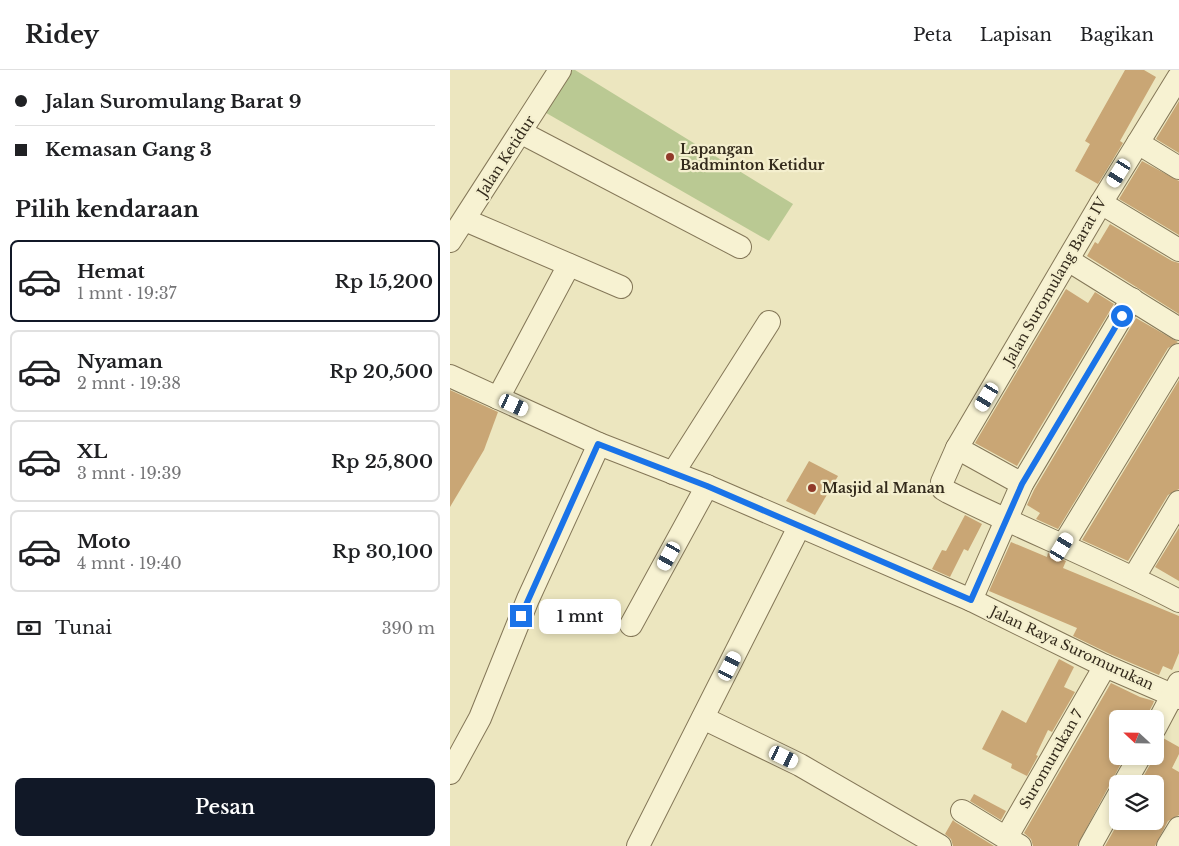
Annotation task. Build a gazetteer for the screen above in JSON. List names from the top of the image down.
{
  "streets": {
    "street": [
      "Jalan Ketidur",
      "Jalan Suromulang Barat IV",
      "Jalan Raya Suromurukan",
      "Suromurukan 7"
    ]
  },
  "crossings": [
    ["Jalan Raya Suromurukan", "Suromurukan 7"]
  ],
  "places": ["Lapangan Badminton Ketidur", "Masjid al Manan"],
  "north": "left",
  "page": {
    "header": "Ridey",
    "nav": ["Peta", "Lapisan", "Bagikan"],
    "banner": ["Jalan Suromulang Barat 9", "Kemasan Gang 3"],
    "heading": "Pilih kendaraan",
    "list": [
      {
        "name": "Hemat",
        "note": "1 mnt · 19:37",
        "value": "Rp 15,200"
      },
      {
        "name": "Nyaman",
        "note": "2 mnt · 19:38",
        "value": "Rp 20,500"
      },
      {
        "name": "XL",
        "note": "3 mnt · 19:39",
        "value": "Rp 25,800"
      },
      {
        "name": "Moto",
        "note": "4 mnt · 19:40",
        "value": "Rp 30,100"
      }
    ],
    "bubble": "1 mnt",
    "pay": ["Tunai", "390 m"],
    "buttons": "Pesan"
  }
}
